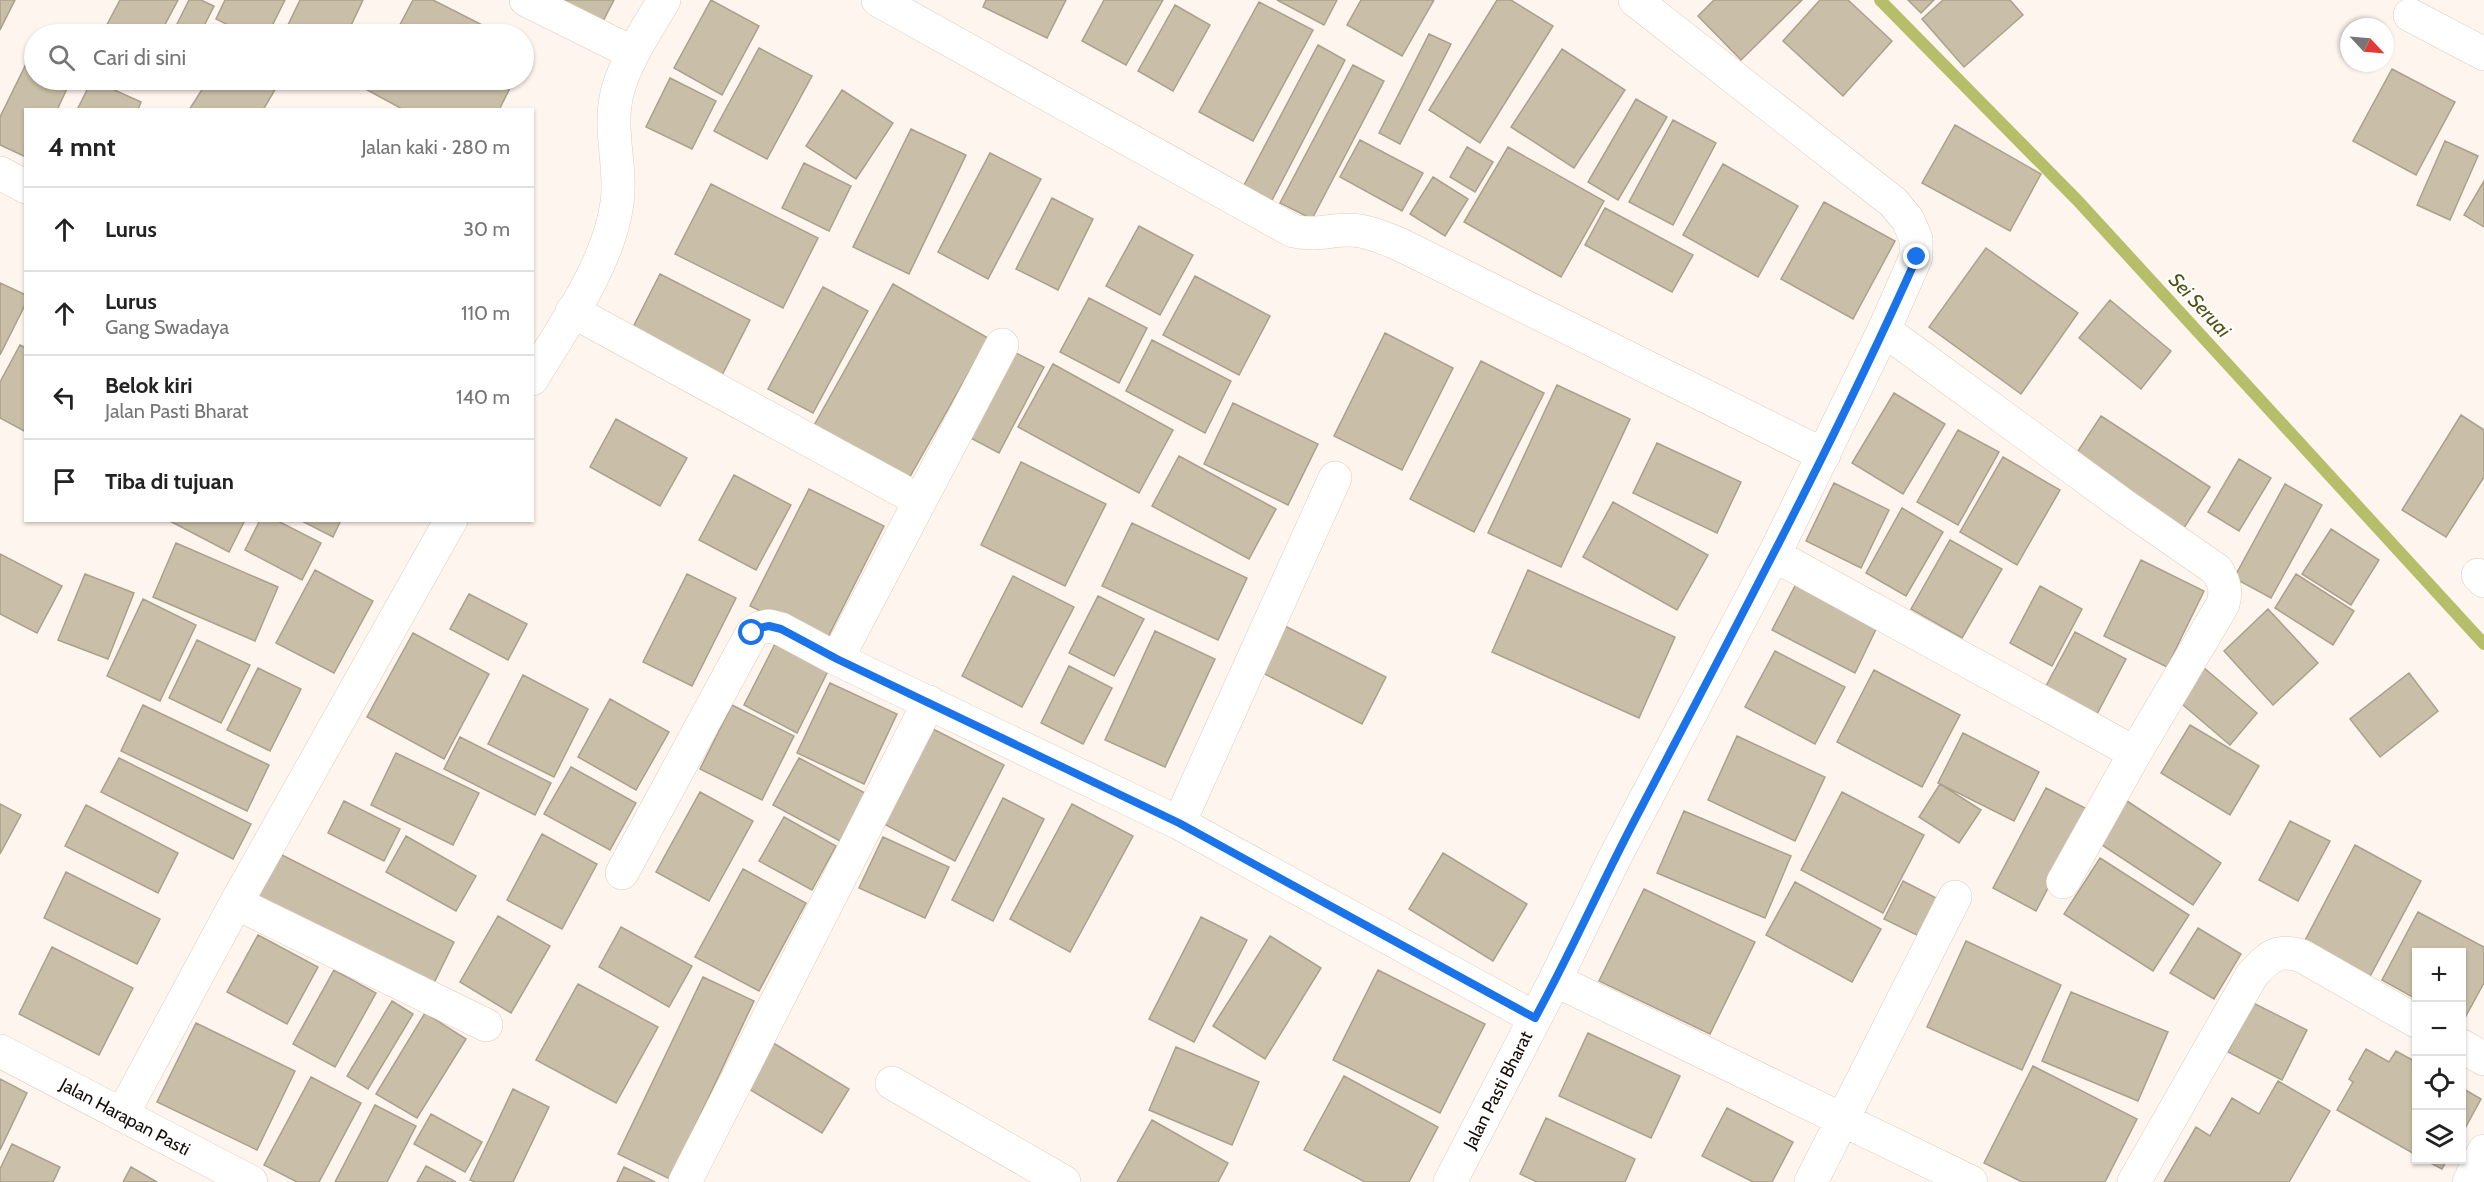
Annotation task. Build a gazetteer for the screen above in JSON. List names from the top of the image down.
{
  "streets": {
    "street": ["Jalan Pasti Bharat", "Jalan Harapan Pasti"]
  },
  "water": ["Sei Seruai"],
  "north": "bottom right",
  "page": {
    "search": "Cari di sini",
    "heading": ["4 mnt", "Jalan kaki · 280 m"],
    "list": [
      ["Lurus", "30 m"],
      ["Lurus", "Gang Swadaya", "110 m"],
      ["Belok kiri", "Jalan Pasti Bharat", "140 m"],
      "Tiba di tujuan"
    ],
    "map_buttons": ["+", "−"]
  }
}
